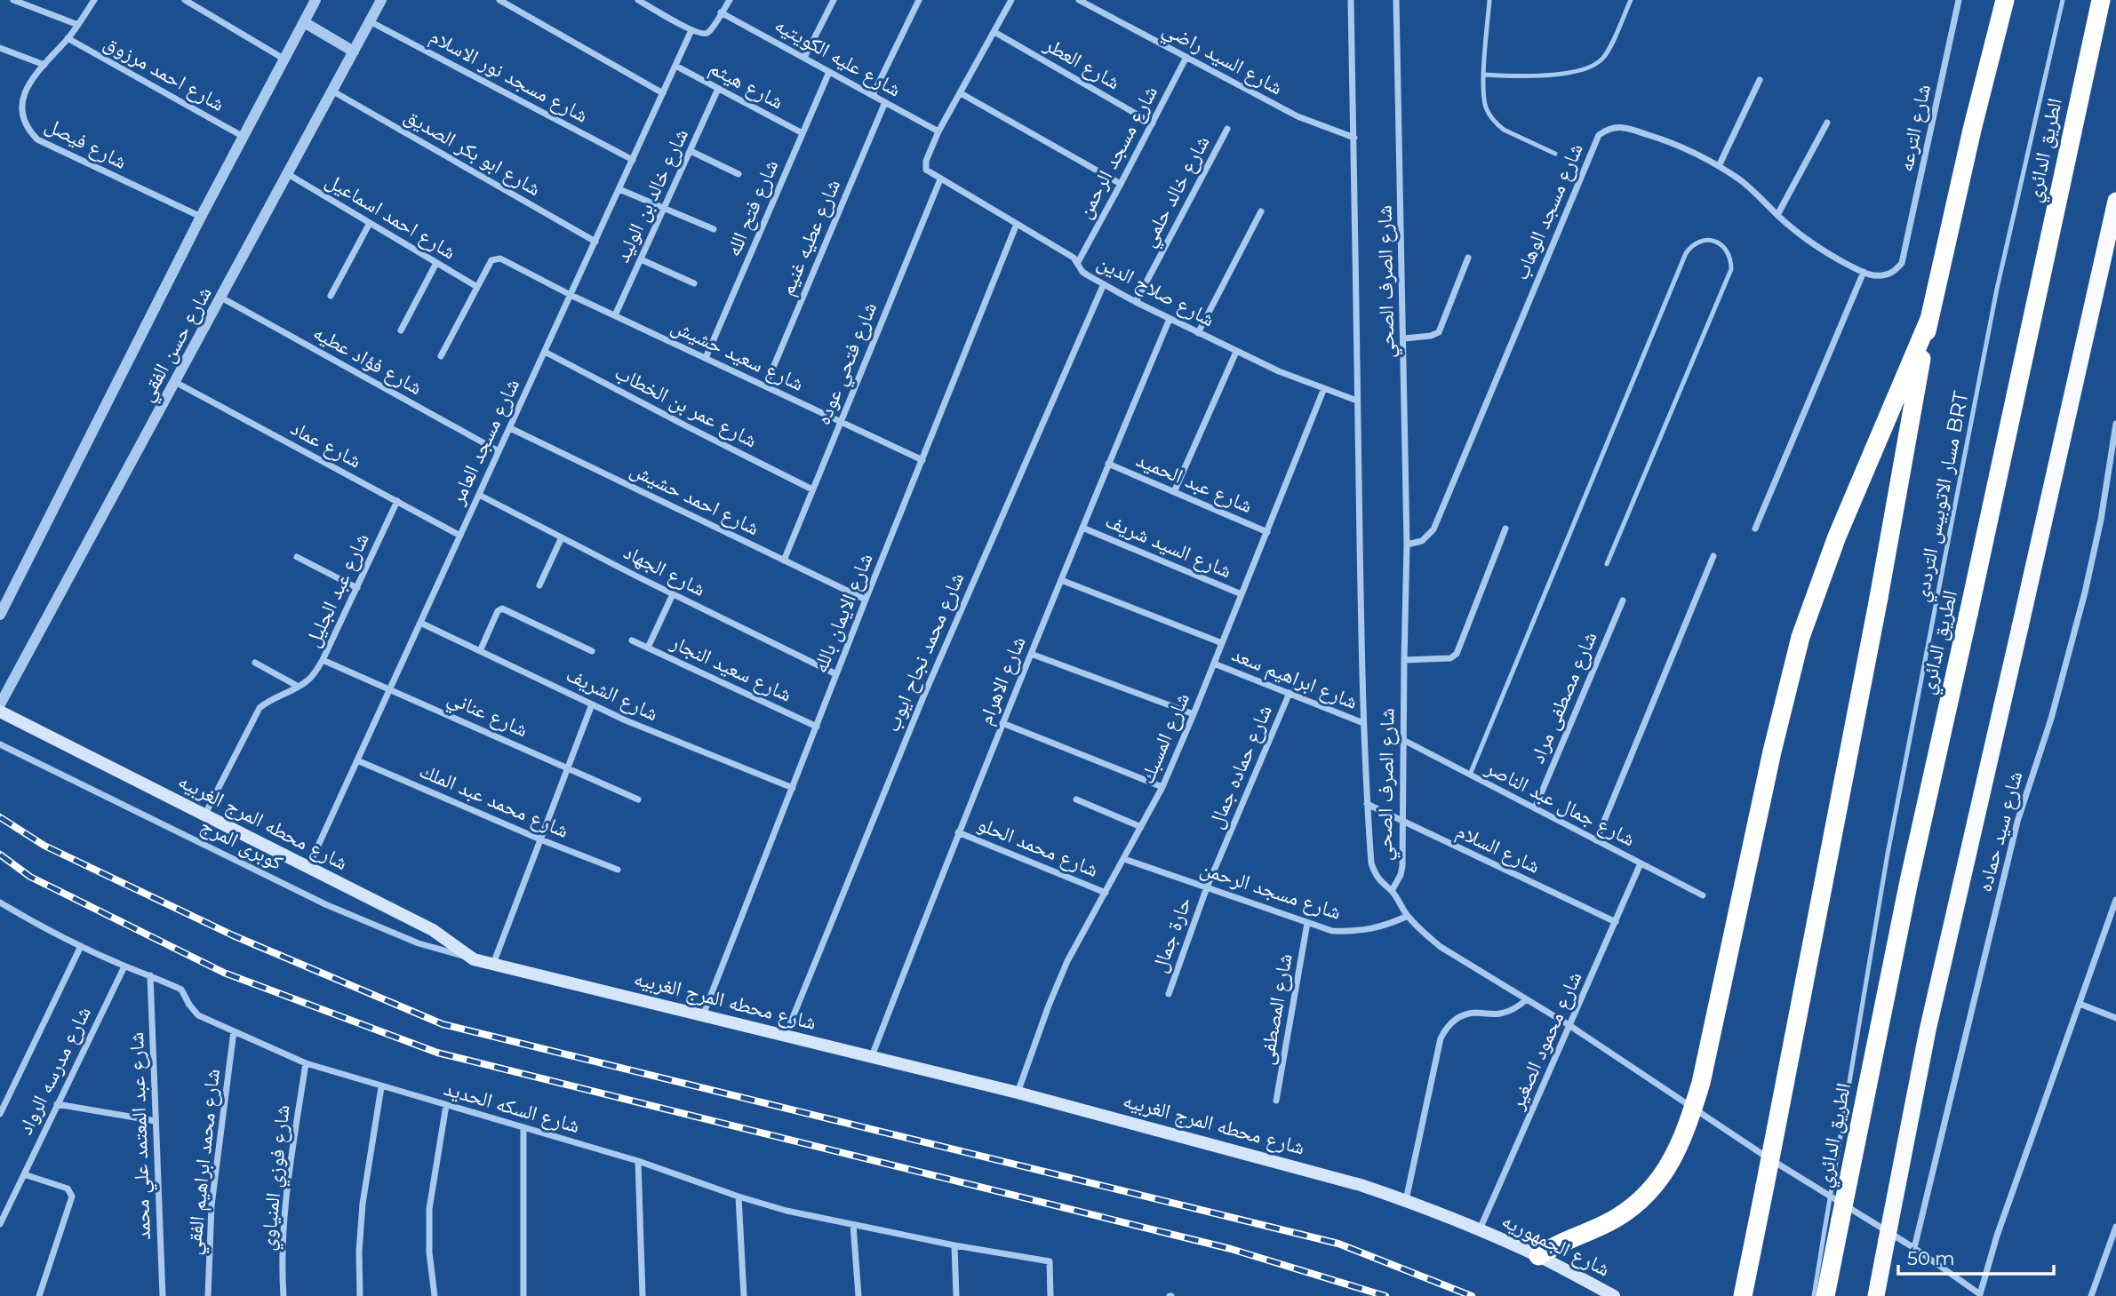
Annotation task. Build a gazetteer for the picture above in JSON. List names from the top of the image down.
{
  "streets": {
    "highway": ["الطريق الدائري"],
    "main road": ["شارع محطه المرج الغربيه", "شارع الجمهوريه"],
    "street": [
      "شارع عليه الكويتيه",
      "شارع السيد راضي",
      "شارع العطر",
      "شارع احمد مرزوق",
      "شارع مسجد نور الاسلام",
      "شارع هيثم",
      "شارع الترعه",
      "شارع فيصل",
      "شارع ابو بكر الصديق",
      "شارع مسجد الرحمن",
      "شارع خالد حلمي",
      "شارع خالد بن الوليد",
      "شارع فتح الله",
      "شارع مسجد الوهاب",
      "شارع احمد اسماعيل",
      "شارع عطيه غنيم",
      "شارع الصرف الصحي",
      "شارع صلاح الدين",
      "شارع حسن الفقي",
      "شارع سعيد حشيش",
      "شارع فؤاد عطيه",
      "شارع فتحي عوده",
      "شارع عمر بن الخطاب",
      "شارع مسجد العامر",
      "شارع عماد",
      "شارع عبد الحميد",
      "شارع احمد حشيش",
      "شارع السيد شريف",
      "شارع الجهاد",
      "شارع عبد الجليل",
      "شارع الايمان بالله",
      "شارع محمد نجاح ايوب",
      "شارع سعيد النجار",
      "شارع ابراهيم سعد",
      "شارع الاهرام",
      "شارع الشريف",
      "شارع مصطفى مراد",
      "شارع عناني",
      "شارع المسبك",
      "شارع حماده جمال",
      "شارع محمد عبد الملك",
      "شارع جمال عبد الناصر",
      "شارع سيد حماده",
      "كوبرى المرج",
      "شارع محمد الحلو",
      "شارع السلام",
      "حارة جمال",
      "شارع المصطفى",
      "شارع محمود الصغير",
      "شارع مدرسه الرواد",
      "شارع السكه الحديد",
      "شارع عبد المعتمد علي محمد",
      "شارع محمد ابراهيم الفقي",
      "شارع فوزي المنياوي"
    ],
    "lane": ["مسار الاتوبيس الترددي BRT"]
  },
  "crossings": [
    ["شارع عليه الكويتيه", "شارع فتح الله"],
    ["شارع عليه الكويتيه", "شارع عطيه غنيم"],
    ["شارع السيد راضي", "شارع مسجد الرحمن"],
    ["شارع السيد راضي", "شارع الصرف الصحي"],
    ["شارع العطر", "شارع مسجد الرحمن"],
    ["شارع احمد مرزوق", "شارع فيصل"],
    ["شارع احمد مرزوق", "شارع حسن الفقي"],
    ["شارع مسجد نور الاسلام", "شارع حسن الفقي"],
    ["شارع مسجد نور الاسلام", "شارع مسجد العامر"],
    ["شارع هيثم", "شارع خالد بن الوليد"],
    ["شارع هيثم", "شارع فتح الله"],
    ["شارع هيثم", "شارع مسجد العامر"],
    ["شارع الترعه", "شارع مسجد الوهاب"],
    ["شارع فيصل", "شارع حسن الفقي"],
    ["شارع ابو بكر الصديق", "شارع حسن الفقي"],
    ["شارع ابو بكر الصديق", "شارع مسجد العامر"],
    ["شارع مسجد الرحمن", "شارع صلاح الدين"],
    ["شارع مسجد الرحمن", "شارع المسبك"],
    ["شارع مسجد الرحمن", "شارع حماده جمال"],
    ["شارع مسجد الرحمن", "حارة جمال"],
    ["شارع مسجد الرحمن", "شارع المصطفى"],
    ["شارع خالد حلمي", "شارع صلاح الدين"],
    ["شارع خالد بن الوليد", "شارع سعيد حشيش"],
    ["شارع فتح الله", "شارع سعيد حشيش"],
    ["شارع مسجد الوهاب", "شارع الصرف الصحي"],
    ["شارع احمد اسماعيل", "شارع حسن الفقي"],
    ["شارع احمد اسماعيل", "شارع سعيد حشيش"],
    ["شارع عطيه غنيم", "شارع سعيد حشيش"],
    ["شارع الصرف الصحي", "شارع صلاح الدين"],
    ["شارع الصرف الصحي", "شارع ابراهيم سعد"],
    ["شارع الصرف الصحي", "شارع جمال عبد الناصر"],
    ["شارع الصرف الصحي", "شارع السلام"],
    ["شارع صلاح الدين", "شارع فتحي عوده"],
    ["شارع صلاح الدين", "شارع الايمان بالله"],
    ["شارع صلاح الدين", "شارع محمد نجاح ايوب"],
    ["شارع صلاح الدين", "شارع الاهرام"],
    ["شارع صلاح الدين", "شارع المسبك"],
    ["شارع حسن الفقي", "شارع فؤاد عطيه"],
    ["شارع حسن الفقي", "شارع عماد"],
    ["شارع سعيد حشيش", "شارع فتحي عوده"],
    ["شارع سعيد حشيش", "شارع مسجد العامر"],
    ["شارع سعيد حشيش", "شارع الايمان بالله"],
    ["شارع فؤاد عطيه", "شارع مسجد العامر"],
    ["شارع فتحي عوده", "شارع عمر بن الخطاب"],
    ["شارع فتحي عوده", "شارع احمد حشيش"],
    ["شارع عمر بن الخطاب", "شارع مسجد العامر"],
    ["شارع مسجد العامر", "شارع عماد"],
    ["شارع مسجد العامر", "شارع احمد حشيش"],
    ["شارع مسجد العامر", "شارع الجهاد"],
    ["شارع مسجد العامر", "شارع الشريف"],
    ["شارع مسجد العامر", "شارع عناني"],
    ["شارع مسجد العامر", "شارع محمد عبد الملك"],
    ["شارع مسجد العامر", "شارع محطه المرج الغربيه"],
    ["شارع عماد", "شارع عبد الجليل"],
    ["شارع عبد الحميد", "شارع الاهرام"],
    ["شارع عبد الحميد", "شارع المسبك"],
    ["شارع احمد حشيش", "شارع الايمان بالله"],
    ["شارع السيد شريف", "شارع الاهرام"],
    ["شارع السيد شريف", "شارع المسبك"],
    ["شارع الجهاد", "شارع الايمان بالله"],
    ["شارع عبد الجليل", "شارع عناني"],
    ["شارع الايمان بالله", "شارع سعيد النجار"],
    ["شارع الايمان بالله", "شارع الشريف"],
    ["شارع الايمان بالله", "شارع محطه المرج الغربيه"],
    ["شارع محمد نجاح ايوب", "شارع محطه المرج الغربيه"],
    ["شارع ابراهيم سعد", "شارع المسبك"],
    ["شارع ابراهيم سعد", "شارع حماده جمال"],
    ["شارع الاهرام", "شارع محطه المرج الغربيه"],
    ["شارع الاهرام", "شارع محمد الحلو"],
    ["شارع مصطفى مراد", "شارع جمال عبد الناصر"],
    ["شارع المسبك", "شارع محطه المرج الغربيه"],
    ["شارع المسبك", "شارع محمد الحلو"],
    ["شارع حماده جمال", "حارة جمال"],
    ["شارع جمال عبد الناصر", "شارع محمود الصغير"],
    ["شارع محطه المرج الغربيه", "كوبرى المرج"],
    ["شارع محطه المرج الغربيه", "شارع محمود الصغير"],
    ["شارع محطه المرج الغربيه", "شارع الجمهوريه"],
    ["شارع السلام", "شارع محمود الصغير"],
    ["شارع محمود الصغير", "شارع الجمهوريه"],
    ["شارع مدرسه الرواد", "شارع السكه الحديد"],
    ["شارع السكه الحديد", "شارع عبد المعتمد علي محمد"],
    ["شارع السكه الحديد", "شارع محمد ابراهيم الفقي"],
    ["شارع السكه الحديد", "شارع فوزي المنياوي"]
  ],
  "scale_bar": "50 m"
}
